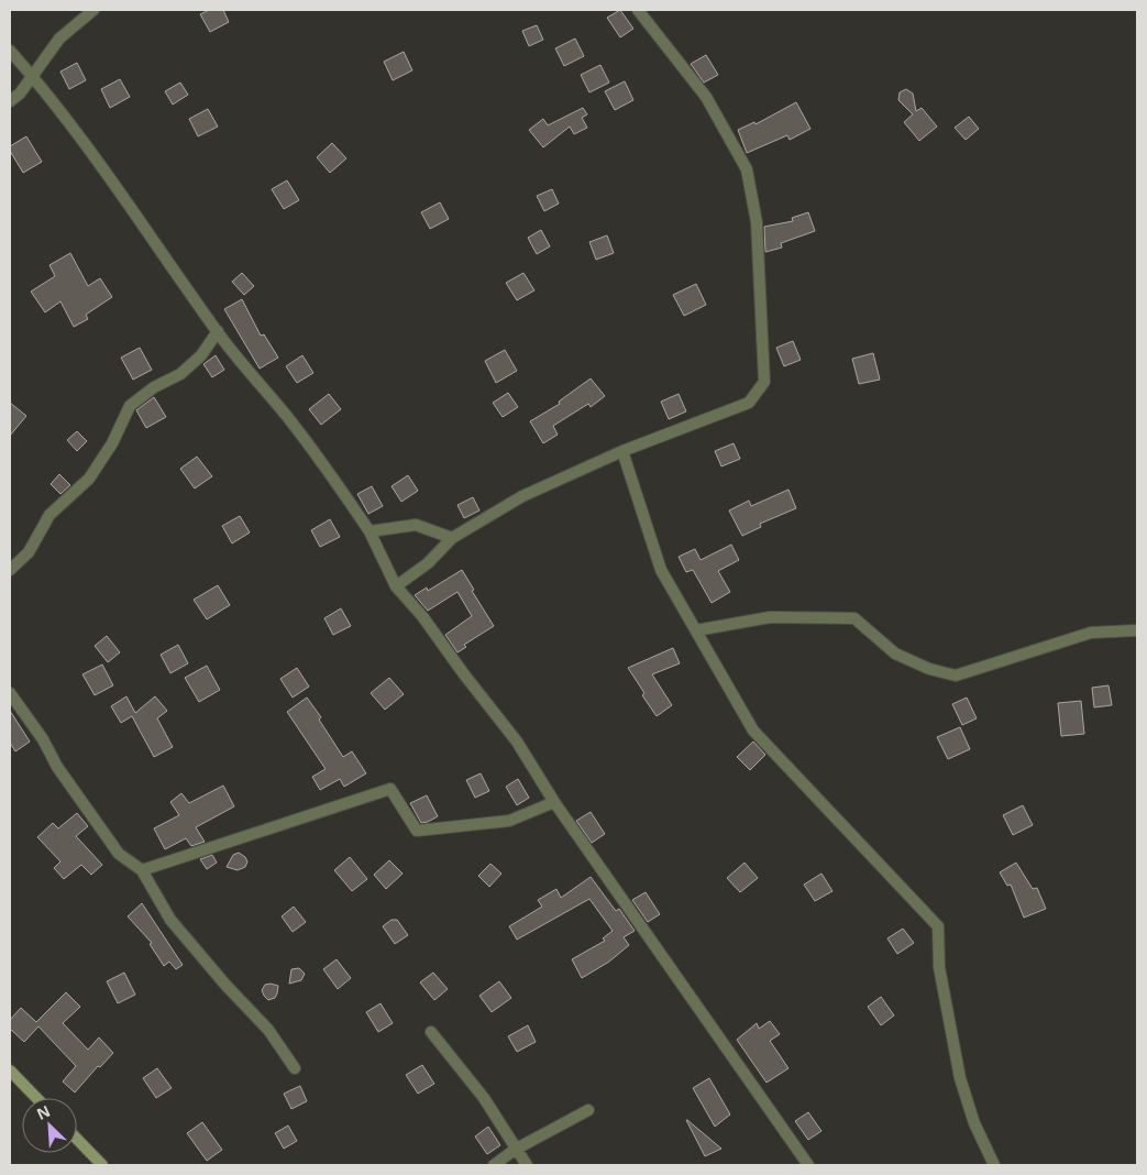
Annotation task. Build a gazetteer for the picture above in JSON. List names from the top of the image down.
{
  "north": "top left"
}
